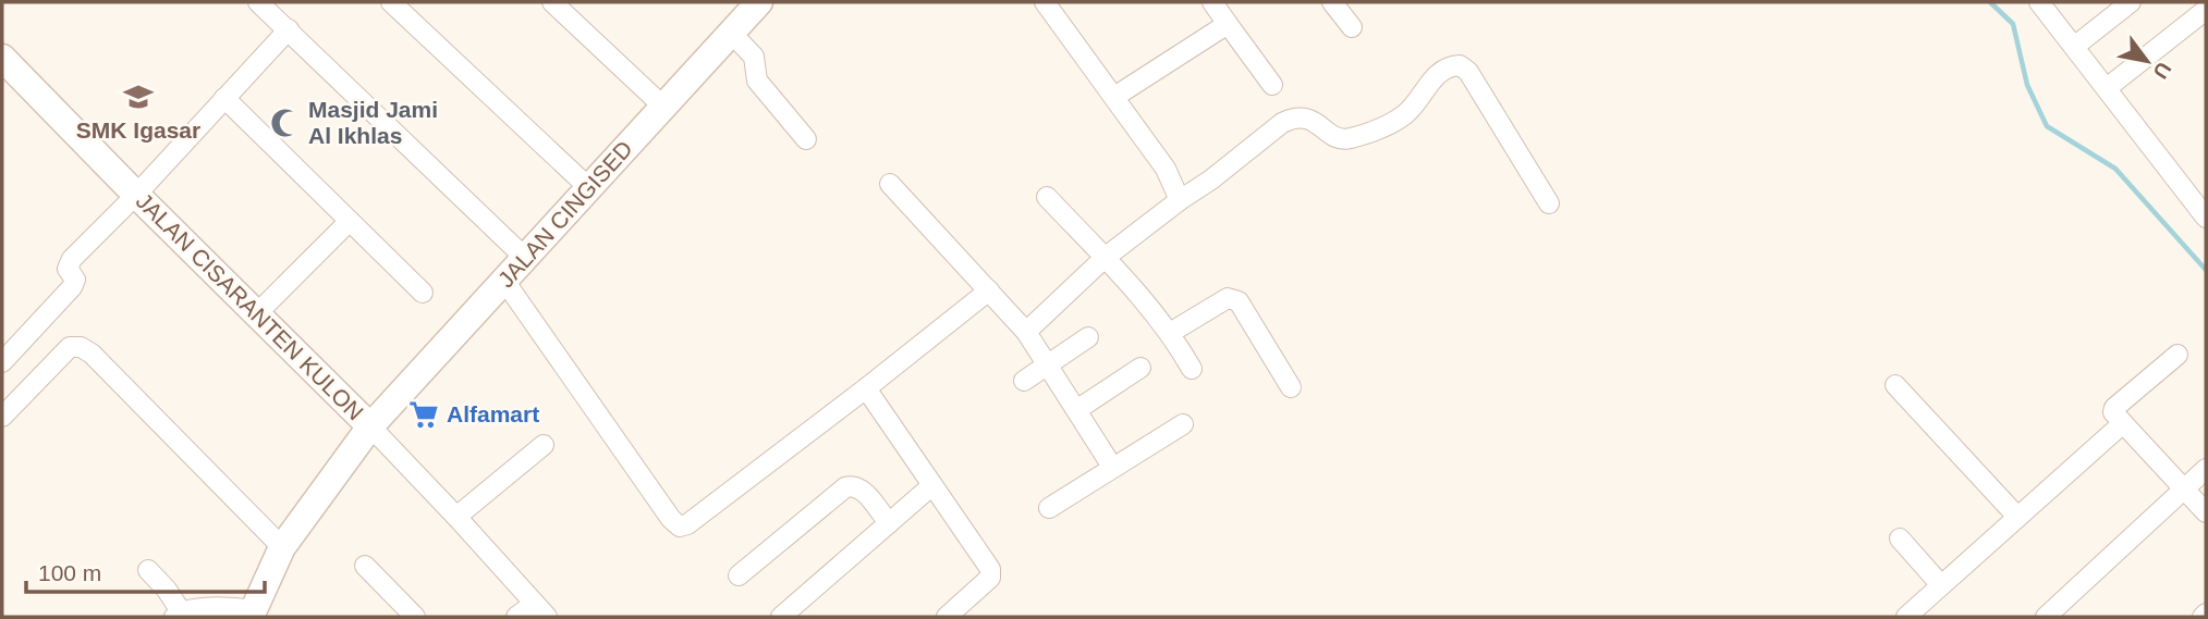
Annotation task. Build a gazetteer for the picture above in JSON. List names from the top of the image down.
{
  "streets": {
    "main road": ["JALAN CINGISED", "JALAN CISARANTEN KULON"]
  },
  "crossings": [
    ["JALAN CINGISED", "JALAN CISARANTEN KULON"]
  ],
  "places": {
    "school or university": ["SMK Igasar"],
    "mosque": ["Masjid Jami Al Ikhlas"],
    "supermarket": ["Alfamart"]
  },
  "scale_bar": "100 m",
  "north": "bottom right"
}
